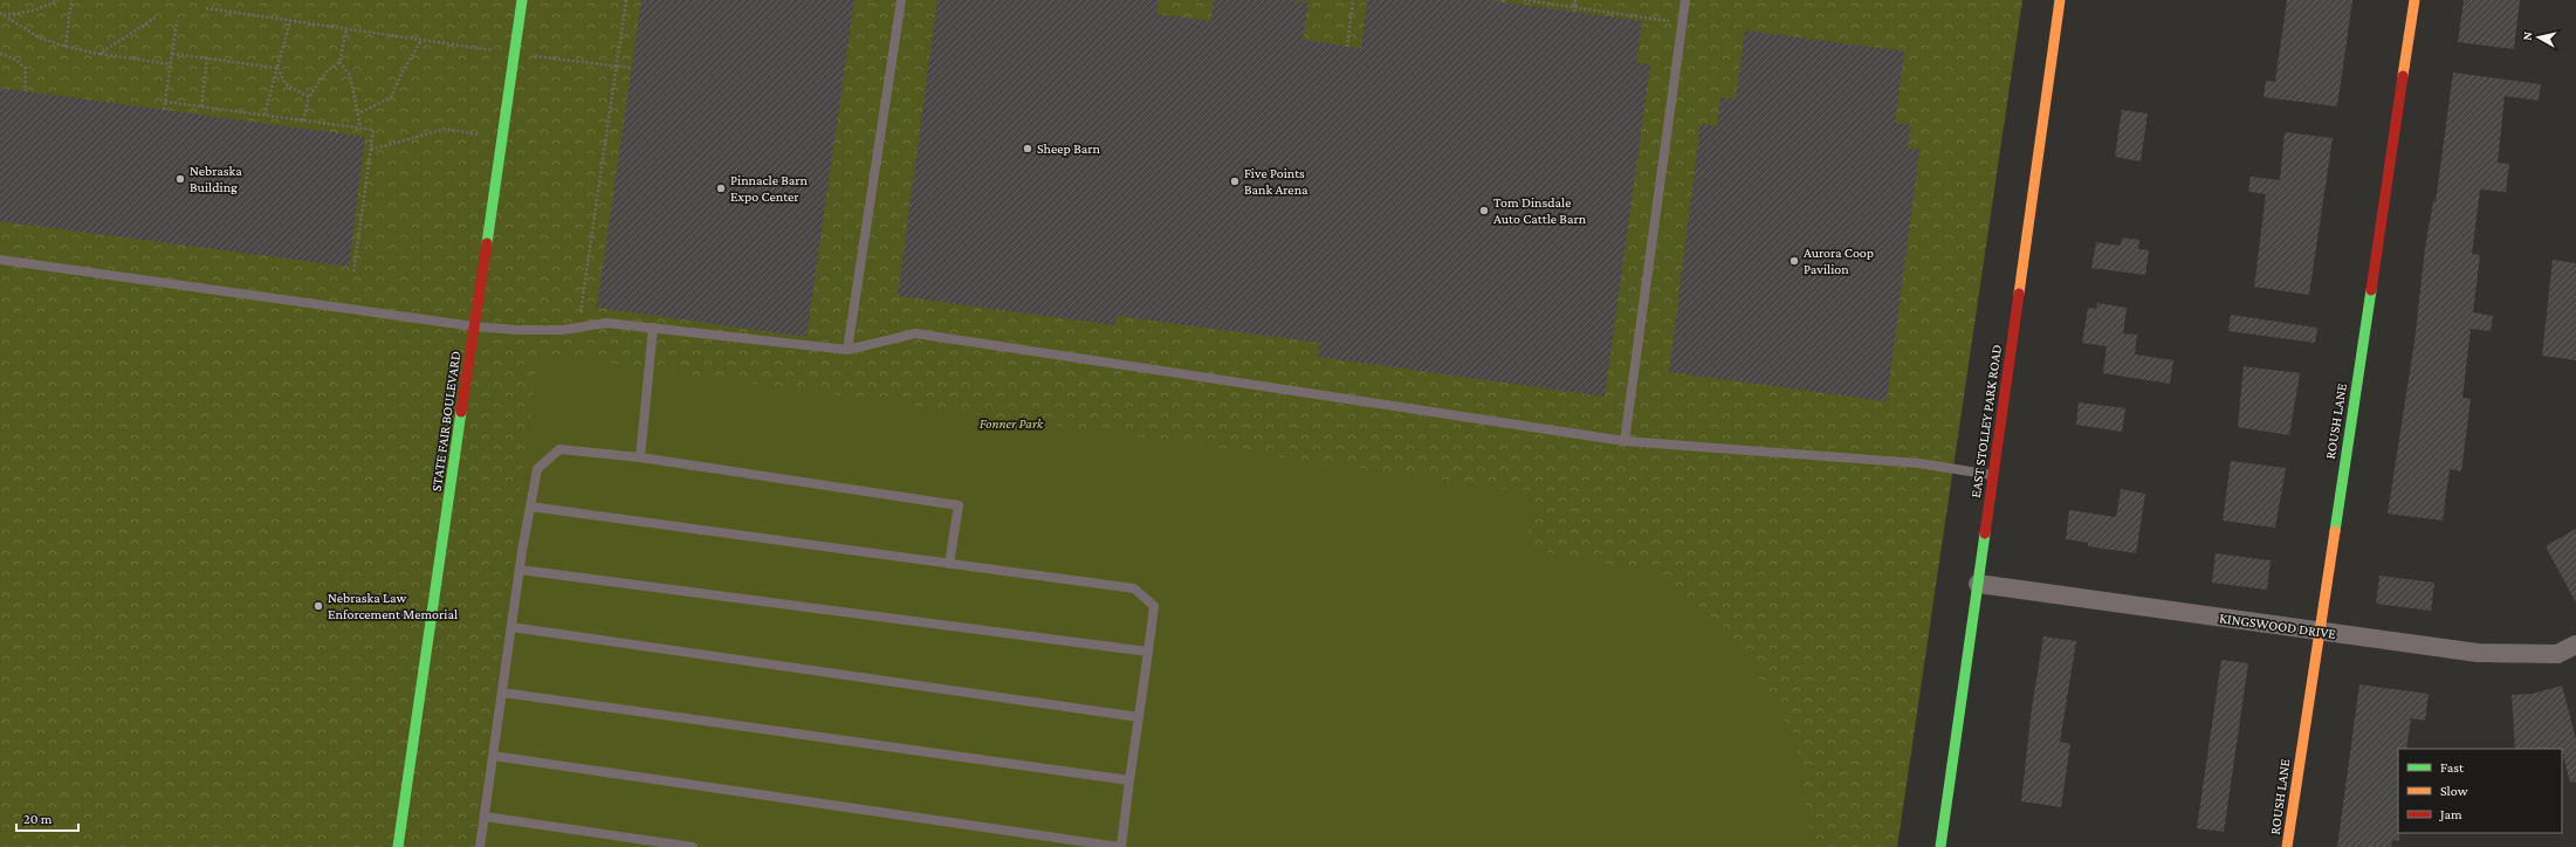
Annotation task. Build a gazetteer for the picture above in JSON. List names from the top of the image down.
{
  "streets": {
    "street": [
      "STATE FAIR BOULEVARD",
      "EAST STOLLEY PARK ROAD",
      "ROUSH LANE",
      "KINGSWOOD DRIVE"
    ]
  },
  "crossings": [
    ["EAST STOLLEY PARK ROAD", "KINGSWOOD DRIVE"],
    ["ROUSH LANE", "KINGSWOOD DRIVE"]
  ],
  "parks": ["Fonner Park"],
  "places": [
    "Sheep Barn",
    "Nebraska Building",
    "Five Points Bank Arena",
    "Pinnacle Barn Expo Center",
    "Tom Dinsdale Auto Cattle Barn",
    "Aurora Coop Pavilion",
    "Nebraska Law Enforcement Memorial"
  ],
  "legend": ["Fast", "Slow", "Jam"],
  "scale_bar": "20 m",
  "north": "left"
}
